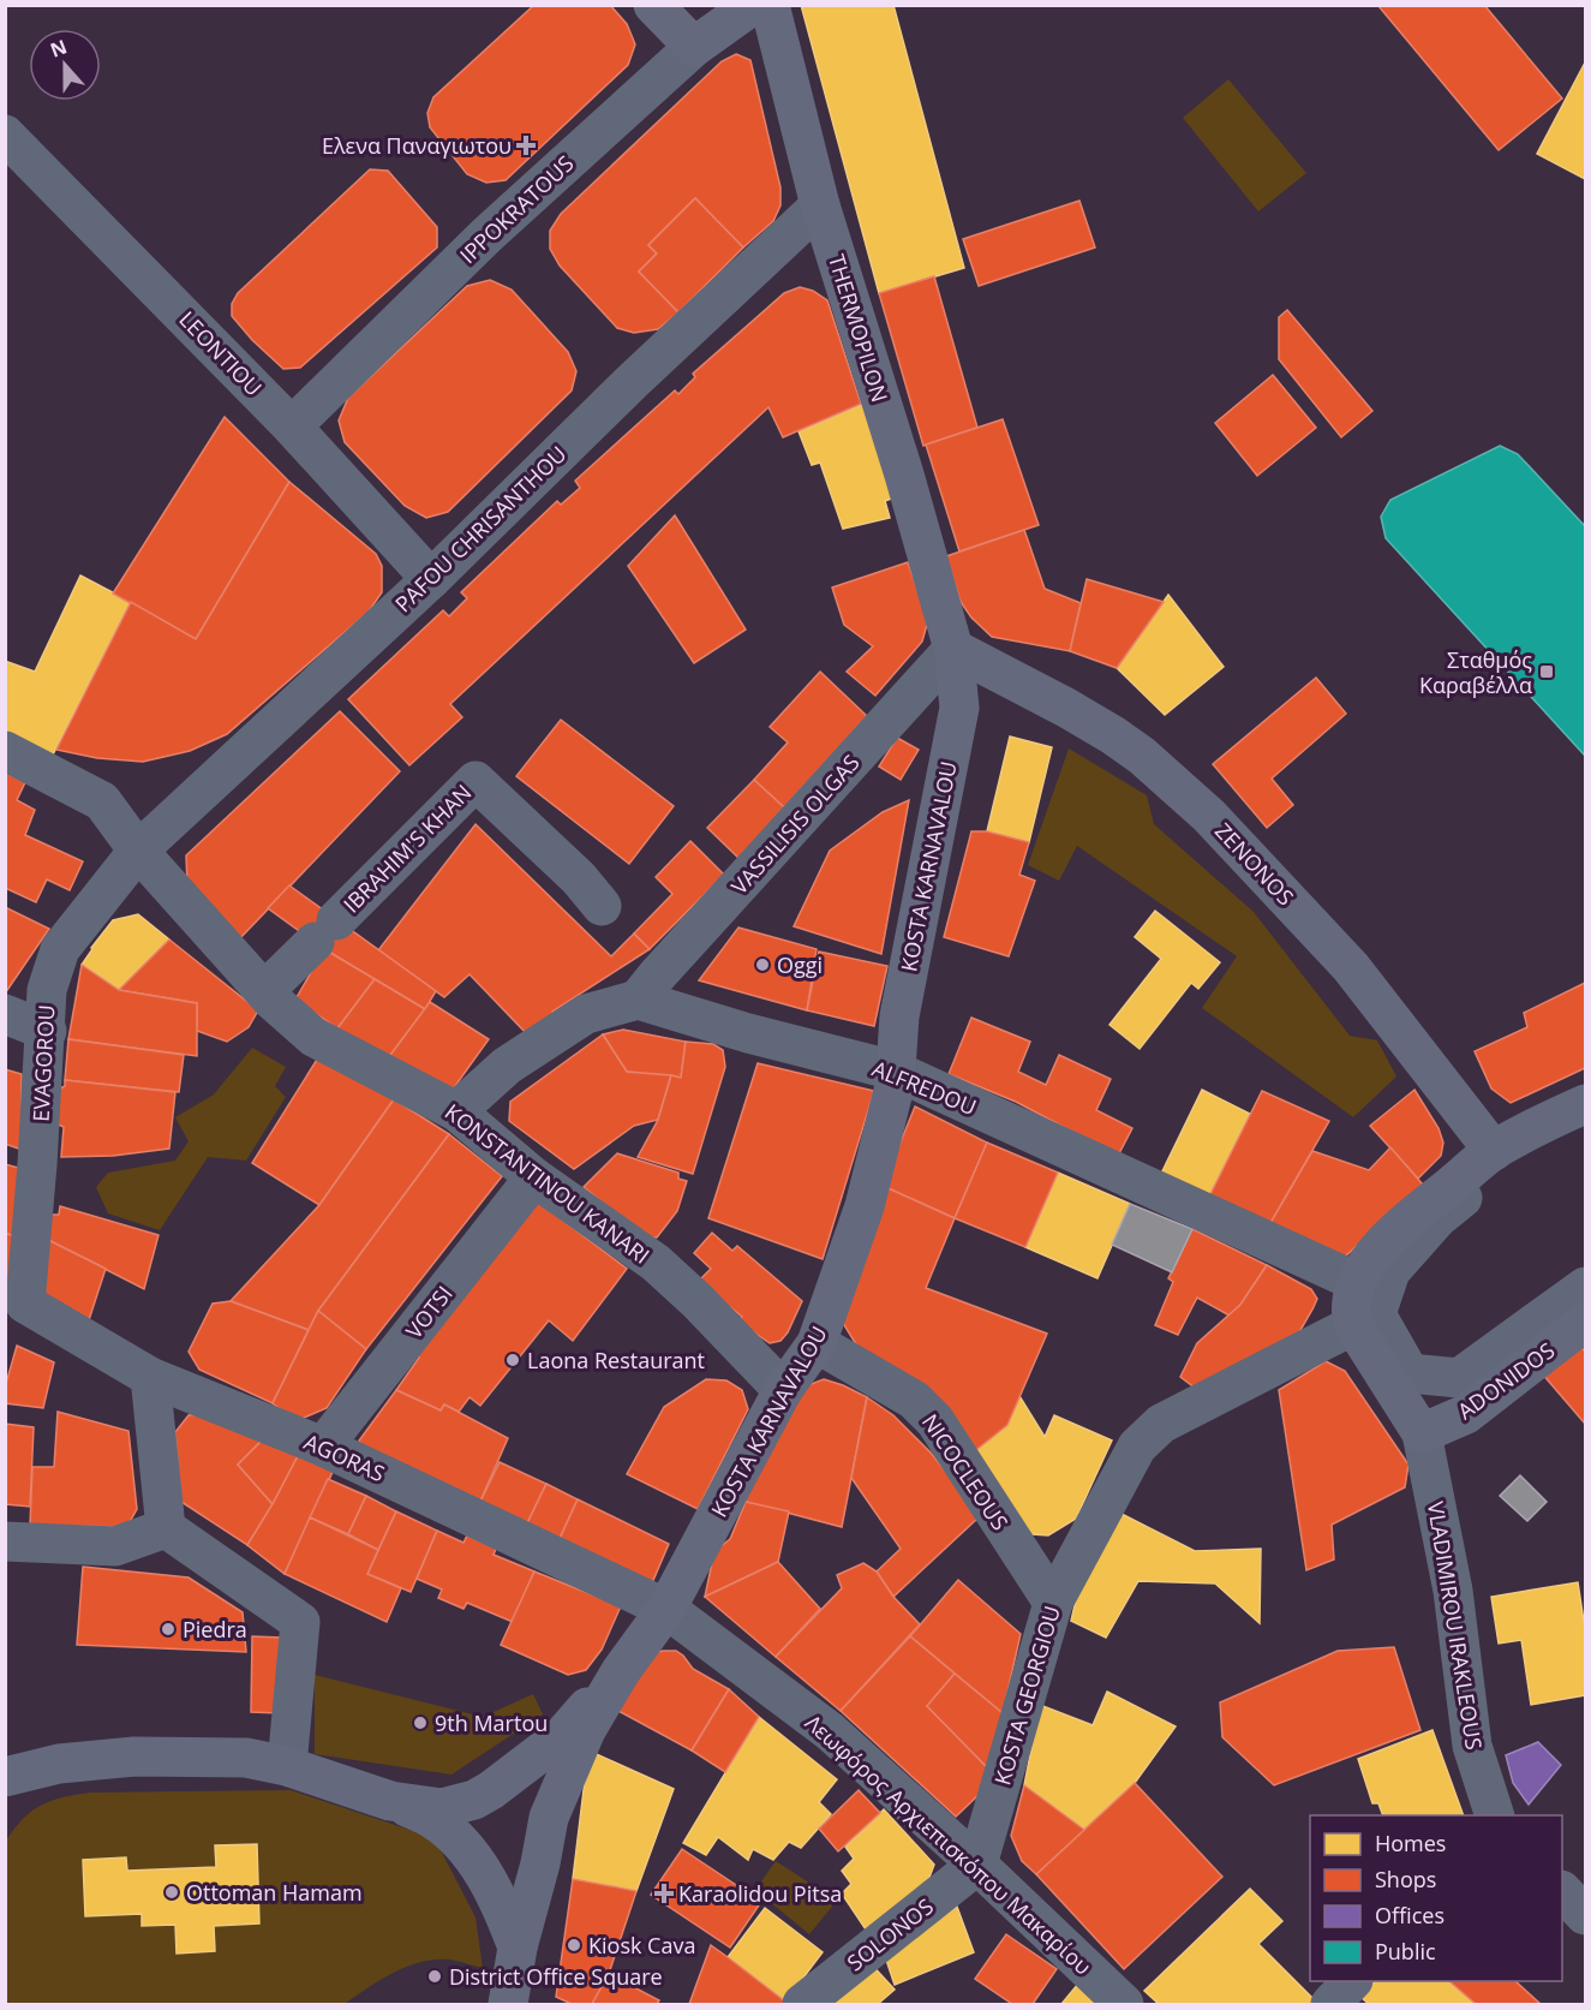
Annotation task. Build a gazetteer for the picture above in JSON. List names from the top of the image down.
{
  "streets": {
    "street": [
      "IPPOKRATOUS",
      "THERMOPILON",
      "LEONTIOU",
      "PAFOU CHRISANTHOU",
      "VASSILISIS OLGAS",
      "IBRAHIM'S KHAN",
      "ZENONOS",
      "KOSTA KARNAVALOU",
      "EVAGOROU",
      "ALFREDOU",
      "KONSTANTINOU KANARI",
      "VOTSI",
      "ADONIDOS",
      "AGORAS",
      "NICOCLEOUS",
      "VLADIMIROU IRAKLEOUS",
      "KOSTA GEORGIOU",
      "Λεωφόρος Αρχιεπισκόπου Μακαρίου",
      "SOLONOS"
    ]
  },
  "crossings": [
    ["IPPOKRATOUS", "LEONTIOU"],
    ["THERMOPILON", "PAFOU CHRISANTHOU"],
    ["THERMOPILON", "VASSILISIS OLGAS"],
    ["THERMOPILON", "ZENONOS"],
    ["THERMOPILON", "KOSTA KARNAVALOU"],
    ["LEONTIOU", "PAFOU CHRISANTHOU"],
    ["PAFOU CHRISANTHOU", "EVAGOROU"],
    ["PAFOU CHRISANTHOU", "KONSTANTINOU KANARI"],
    ["VASSILISIS OLGAS", "ZENONOS"],
    ["VASSILISIS OLGAS", "KOSTA KARNAVALOU"],
    ["VASSILISIS OLGAS", "ALFREDOU"],
    ["IBRAHIM'S KHAN", "KONSTANTINOU KANARI"],
    ["ZENONOS", "KOSTA KARNAVALOU"],
    ["KOSTA KARNAVALOU", "ALFREDOU"],
    ["KOSTA KARNAVALOU", "KONSTANTINOU KANARI"],
    ["KOSTA KARNAVALOU", "AGORAS"],
    ["KOSTA KARNAVALOU", "NICOCLEOUS"],
    ["KOSTA KARNAVALOU", "Λεωφόρος Αρχιεπισκόπου Μακαρίου"],
    ["EVAGOROU", "KONSTANTINOU KANARI"],
    ["EVAGOROU", "AGORAS"],
    ["KONSTANTINOU KANARI", "VOTSI"],
    ["VOTSI", "AGORAS"],
    ["ADONIDOS", "VLADIMIROU IRAKLEOUS"],
    ["AGORAS", "Λεωφόρος Αρχιεπισκόπου Μακαρίου"],
    ["NICOCLEOUS", "KOSTA GEORGIOU"],
    ["KOSTA GEORGIOU", "Λεωφόρος Αρχιεπισκόπου Μακαρίου"],
    ["KOSTA GEORGIOU", "SOLONOS"],
    ["Λεωφόρος Αρχιεπισκόπου Μακαρίου", "SOLONOS"]
  ],
  "places": {
    "health": ["Ελενα Παναγιωτου", "Karaolidou Pitsa"],
    "transit": ["Σταθμός Καραβέλλα"],
    "other": [
      "Oggi",
      "Laona Restaurant",
      "Piedra",
      "9th Martou",
      "Ottoman Hamam",
      "Kiosk Cava",
      "District Office Square"
    ]
  },
  "legend": [
    "Homes",
    "Shops",
    "Offices",
    "Public"
  ],
  "north": "top"
}
